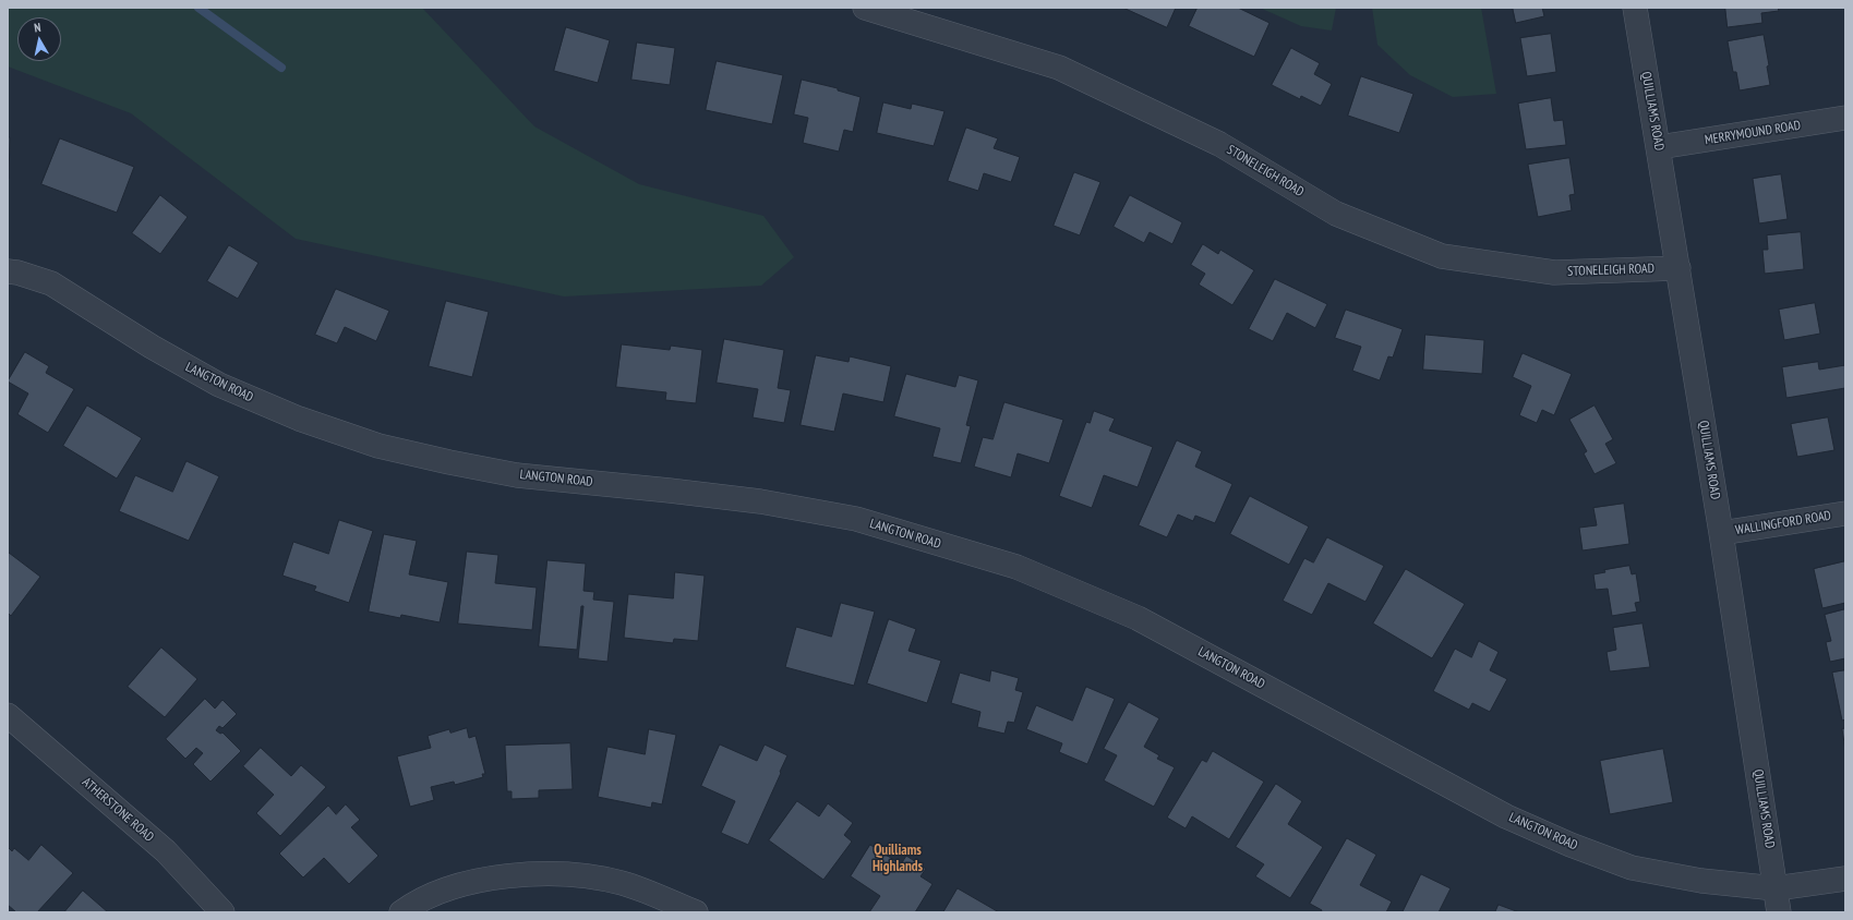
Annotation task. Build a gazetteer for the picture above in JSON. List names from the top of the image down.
{
  "streets": {
    "street": [
      "QUILLIAMS ROAD",
      "MERRYMOUND ROAD",
      "STONELEIGH ROAD",
      "LANGTON ROAD",
      "WALLINGFORD ROAD",
      "ATHERSTONE ROAD"
    ]
  },
  "crossings": [
    ["QUILLIAMS ROAD", "MERRYMOUND ROAD"],
    ["QUILLIAMS ROAD", "STONELEIGH ROAD"],
    ["QUILLIAMS ROAD", "LANGTON ROAD"],
    ["QUILLIAMS ROAD", "WALLINGFORD ROAD"]
  ],
  "districts": ["Quilliams Highlands"],
  "north": "top"
}
